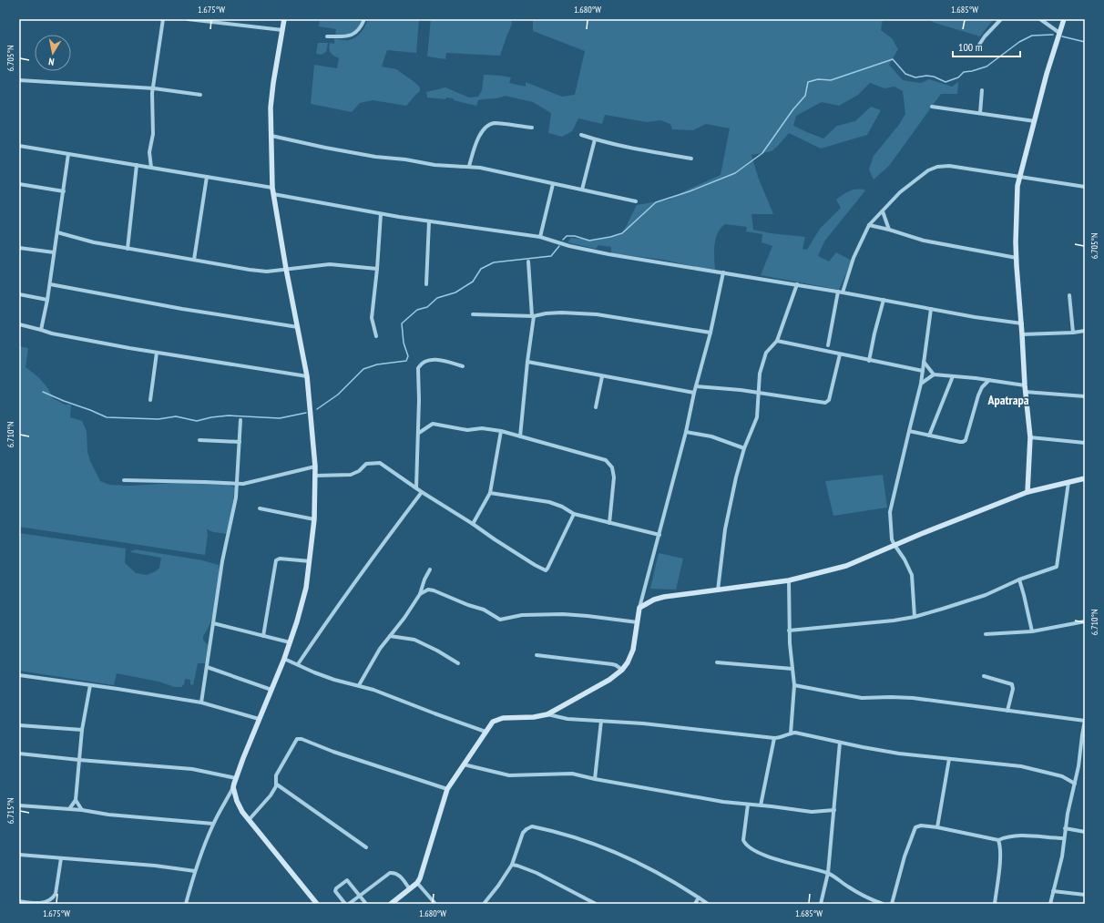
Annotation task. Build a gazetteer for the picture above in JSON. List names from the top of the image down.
{
  "districts": ["Apatrapa"],
  "scale_bar": "100 m",
  "north": "bottom",
  "coordinates": [
    "1.675°W",
    "1.680°W",
    "1.685°W",
    "6.705°N",
    "6.710°N",
    "6.715°N"
  ]
}
